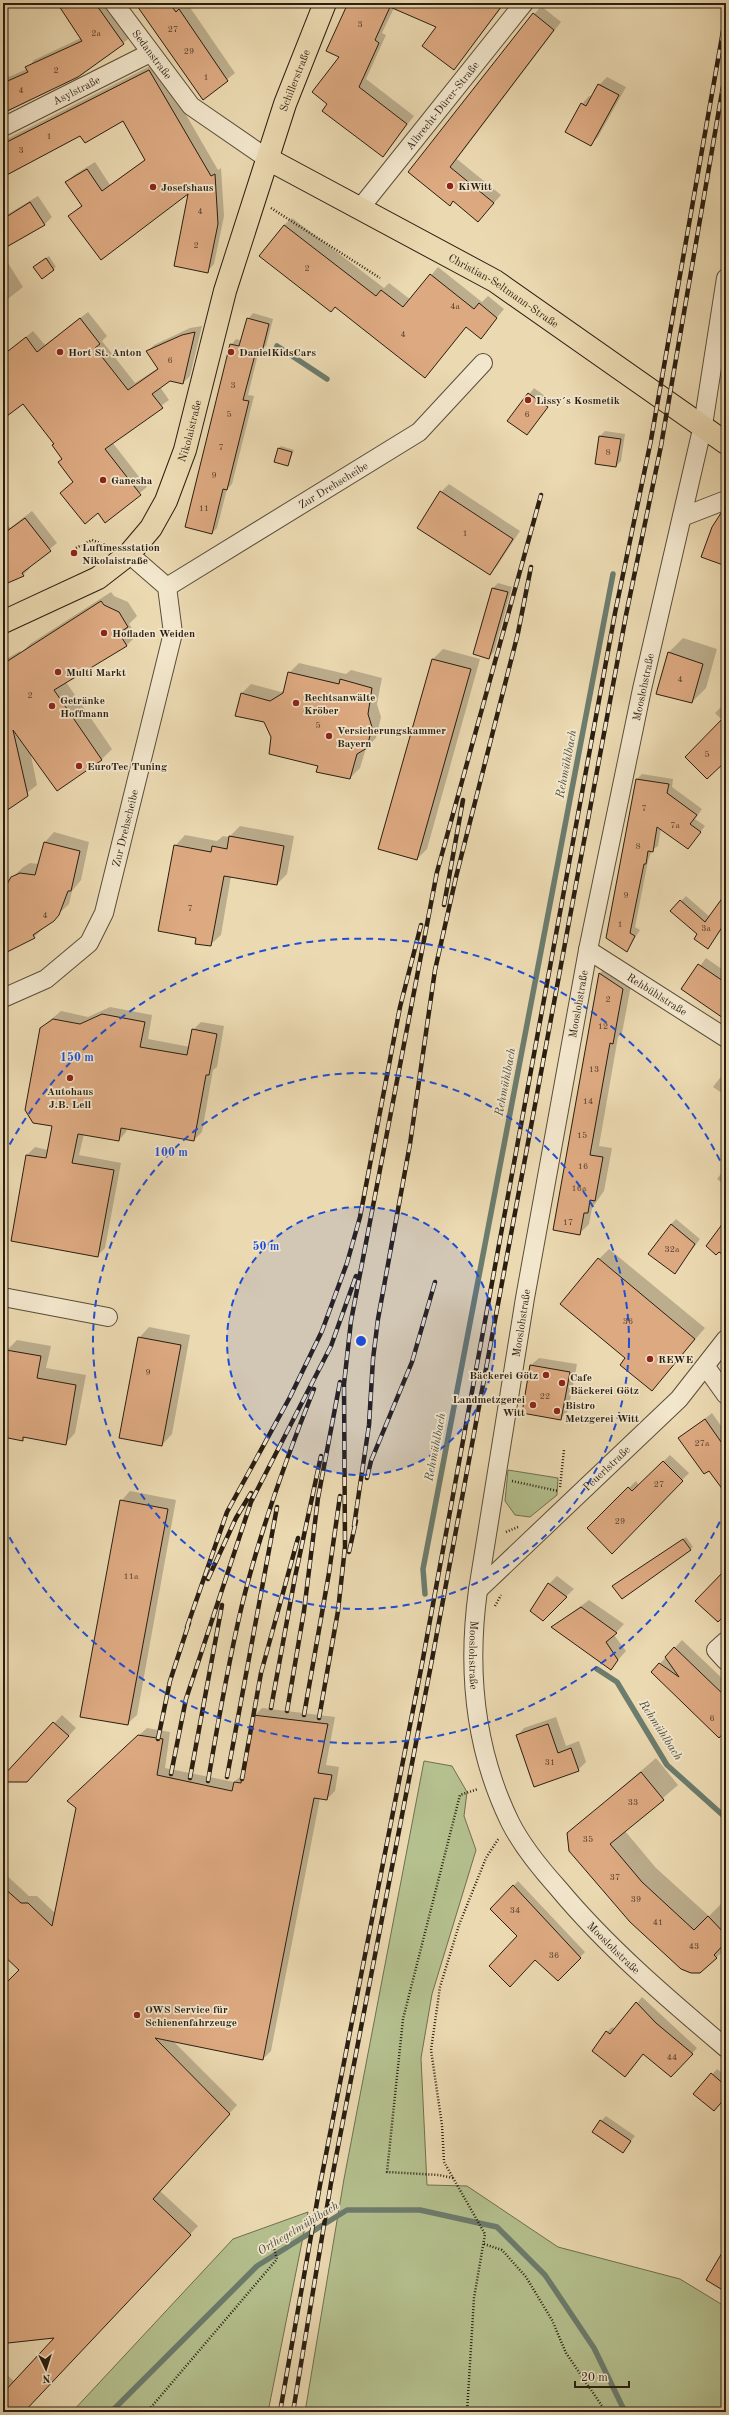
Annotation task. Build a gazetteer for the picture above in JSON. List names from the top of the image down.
{
  "streets": {
    "main road": ["Schillerstraße", "Christian-Seltmann-Straße", "Nikolaistraße"],
    "street": [
      "Sedanstraße",
      "Asylstraße",
      "Albrecht-Dürer-Straße",
      "Zur Drehscheibe",
      "Mooslohstraße",
      "Rehbühlstraße",
      "Peuerlstraße"
    ]
  },
  "crossings": [
    ["Sedanstraße", "Schillerstraße"],
    ["Sedanstraße", "Asylstraße"],
    ["Sedanstraße", "Christian-Seltmann-Straße"],
    ["Sedanstraße", "Nikolaistraße"],
    ["Schillerstraße", "Christian-Seltmann-Straße"],
    ["Schillerstraße", "Nikolaistraße"],
    ["Albrecht-Dürer-Straße", "Christian-Seltmann-Straße"],
    ["Christian-Seltmann-Straße", "Nikolaistraße"],
    ["Christian-Seltmann-Straße", "Mooslohstraße"],
    ["Mooslohstraße", "Rehbühlstraße"],
    ["Mooslohstraße", "Peuerlstraße"]
  ],
  "water": ["Rehmühlbach", "Orthegelmühlbach"],
  "places": [
    "KiWitt",
    "Josefshaus",
    "Hort St. Anton",
    "DanielKidsCars",
    "Lissy´s Kosmetik",
    "Ganesha",
    "Luftmessstation Nikolaistraße",
    "Hofladen Weiden",
    "Multi Markt",
    "Rechtsanwälte Kröber",
    "Getränke Hoffmann",
    "Versicherungskammer Bayern",
    "EuroTec Tuning",
    "Autohaus J.B. Lell",
    "REWE",
    "Bäckerei Götz",
    "Cafe Bäckerei Götz",
    "Landmetzgerei Witt",
    "Bistro Metzgerei Witt",
    "OWS Service für Schienenfahrzeuge"
  ],
  "house_numbers": [
    "3",
    "27",
    "2a",
    "29",
    "2",
    "1",
    "4",
    "1",
    "3",
    "4",
    "2",
    "2",
    "4a",
    "4",
    "6",
    "3",
    "5",
    "6",
    "7",
    "8",
    "9",
    "11",
    "1",
    "4",
    "2",
    "5",
    "5",
    "7",
    "7a",
    "8",
    "9",
    "7",
    "4",
    "1",
    "3a",
    "2",
    "12",
    "13",
    "14",
    "15",
    "16",
    "16a",
    "17",
    "32a",
    "36",
    "9",
    "22",
    "27a",
    "27",
    "29",
    "11a",
    "6",
    "31",
    "33",
    "35",
    "37",
    "39",
    "34",
    "41",
    "43",
    "36",
    "44"
  ],
  "scale_bar": "20 m",
  "north": "bottom",
  "rings": ["150 m", "100 m", "50 m"]
}
